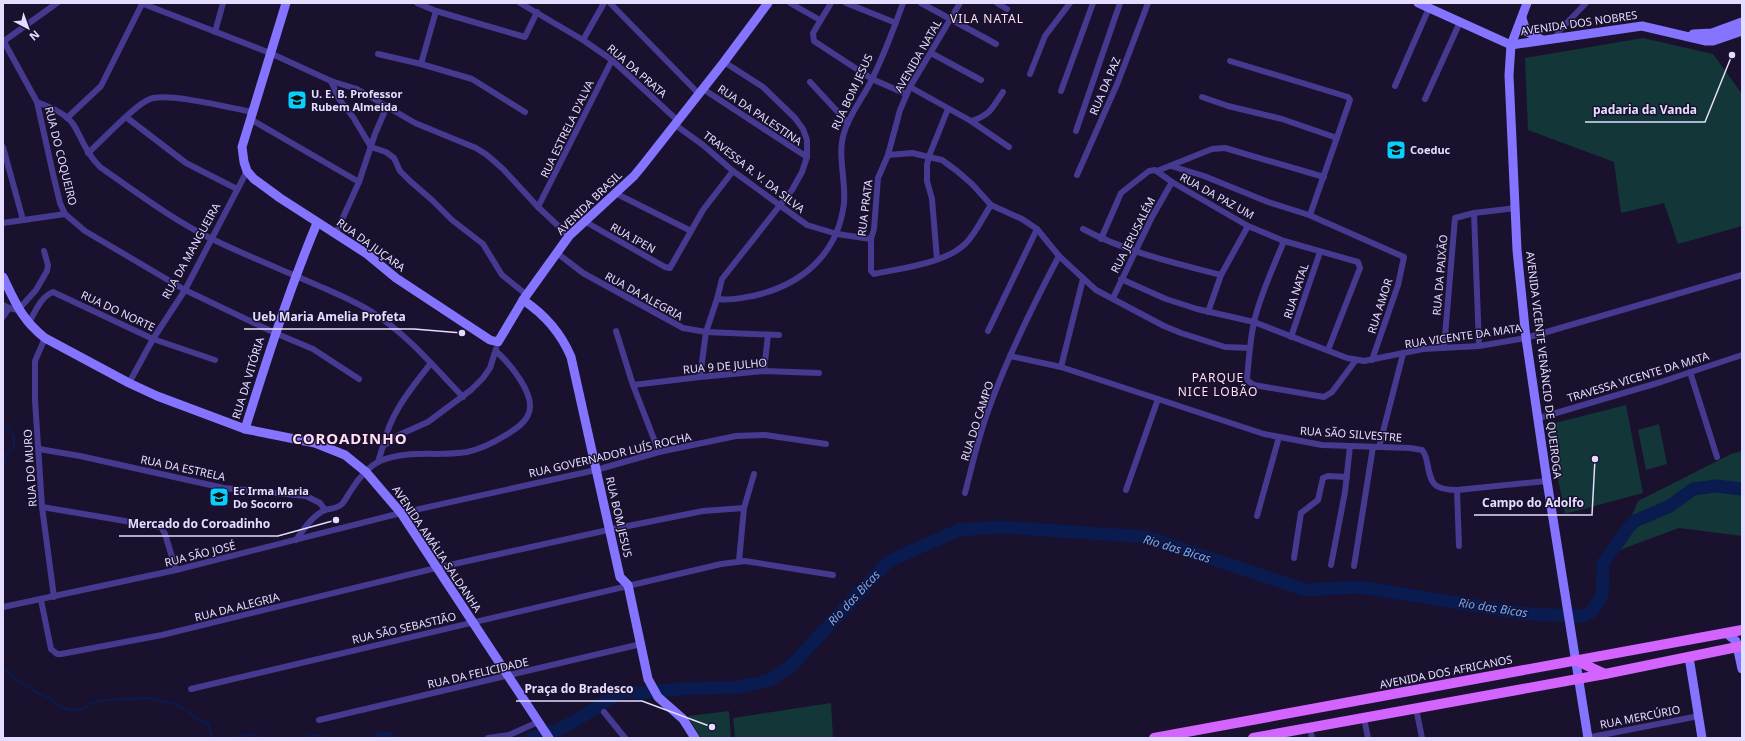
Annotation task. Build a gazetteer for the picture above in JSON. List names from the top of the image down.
{
  "streets": {
    "main road": ["AVENIDA DOS AFRICANOS"],
    "street": [
      "AVENIDA DOS NOBRES",
      "AVENIDA NATAL",
      "RUA DA PRATA",
      "RUA DA PAZ",
      "RUA BOM JESUS",
      "RUA DA PALESTINA",
      "RUA ESTRELA D'ALVA",
      "RUA DO COQUEIRO",
      "TRAVESSA R. V. DA SILVA",
      "RUA DA PAZ UM",
      "AVENIDA BRASIL",
      "RUA PRATA",
      "RUA JERUSALÉM",
      "RUA IPEN",
      "RUA DA JUÇARA",
      "RUA DA MANGUEIRA",
      "RUA DA PAIXÃO",
      "RUA NATAL",
      "RUA DA ALEGRIA",
      "RUA AMOR",
      "RUA DO NORTE",
      "RUA VICENTE DA MATA",
      "AVENIDA VICENTE VENÂNCIO DE QUEIROGA",
      "RUA 9 DE JULHO",
      "TRAVESSA VICENTE DA MATA",
      "RUA DA VITÓRIA",
      "RUA DO CAMPO",
      "RUA SÃO SILVESTRE",
      "RUA GOVERNADOR LUÍS ROCHA",
      "RUA DO MURO",
      "RUA DA ESTRELA",
      "AVENIDA AMÁLIA SALDANHA",
      "RUA SÃO JOSÉ",
      "RUA SÃO SEBASTIÃO",
      "RUA DA FELICIDADE",
      "RUA MERCÚRIO"
    ]
  },
  "crossings": [
    ["AVENIDA DOS NOBRES", "AVENIDA VICENTE VENÂNCIO DE QUEIROGA"],
    ["AVENIDA NATAL", "RUA PRATA"],
    ["RUA DA PRATA", "RUA ESTRELA D'ALVA"],
    ["RUA DA PRATA", "TRAVESSA R. V. DA SILVA"],
    ["RUA DA PRATA", "AVENIDA BRASIL"],
    ["RUA BOM JESUS", "TRAVESSA R. V. DA SILVA"],
    ["RUA BOM JESUS", "AVENIDA BRASIL"],
    ["RUA BOM JESUS", "RUA GOVERNADOR LUÍS ROCHA"],
    ["RUA BOM JESUS", "RUA SÃO SEBASTIÃO"],
    ["RUA BOM JESUS", "RUA DA FELICIDADE"],
    ["RUA DA PALESTINA", "AVENIDA BRASIL"],
    ["RUA DO COQUEIRO", "RUA DA MANGUEIRA"],
    ["RUA DO COQUEIRO", "RUA DA VITÓRIA"],
    ["TRAVESSA R. V. DA SILVA", "AVENIDA BRASIL"],
    ["TRAVESSA R. V. DA SILVA", "RUA PRATA"],
    ["RUA DA PAZ UM", "RUA JERUSALÉM"],
    ["RUA DA PAZ UM", "RUA NATAL"],
    ["RUA DA PAZ UM", "RUA VICENTE DA MATA"],
    ["AVENIDA BRASIL", "RUA IPEN"],
    ["AVENIDA BRASIL", "RUA DA JUÇARA"],
    ["AVENIDA BRASIL", "RUA DA ALEGRIA"],
    ["RUA JERUSALÉM", "RUA VICENTE DA MATA"],
    ["RUA DA JUÇARA", "RUA DA MANGUEIRA"],
    ["RUA DA JUÇARA", "RUA DA VITÓRIA"],
    ["RUA DA MANGUEIRA", "RUA DO NORTE"],
    ["RUA DA MANGUEIRA", "AVENIDA AMÁLIA SALDANHA"],
    ["RUA DA PAIXÃO", "RUA VICENTE DA MATA"],
    ["RUA NATAL", "RUA VICENTE DA MATA"],
    ["RUA DA ALEGRIA", "AVENIDA AMÁLIA SALDANHA"],
    ["RUA DA ALEGRIA", "RUA SÃO JOSÉ"],
    ["RUA AMOR", "RUA VICENTE DA MATA"],
    ["RUA DO NORTE", "AVENIDA AMÁLIA SALDANHA"],
    ["RUA VICENTE DA MATA", "AVENIDA VICENTE VENÂNCIO DE QUEIROGA"],
    ["AVENIDA VICENTE VENÂNCIO DE QUEIROGA", "TRAVESSA VICENTE DA MATA"],
    ["AVENIDA VICENTE VENÂNCIO DE QUEIROGA", "RUA SÃO SILVESTRE"],
    ["AVENIDA VICENTE VENÂNCIO DE QUEIROGA", "AVENIDA DOS AFRICANOS"],
    ["AVENIDA VICENTE VENÂNCIO DE QUEIROGA", "RUA MERCÚRIO"],
    ["RUA DA VITÓRIA", "AVENIDA AMÁLIA SALDANHA"],
    ["RUA GOVERNADOR LUÍS ROCHA", "AVENIDA AMÁLIA SALDANHA"],
    ["RUA GOVERNADOR LUÍS ROCHA", "RUA SÃO JOSÉ"],
    ["RUA DO MURO", "RUA DA ESTRELA"],
    ["RUA DO MURO", "AVENIDA AMÁLIA SALDANHA"],
    ["RUA DO MURO", "RUA SÃO JOSÉ"],
    ["AVENIDA AMÁLIA SALDANHA", "RUA SÃO JOSÉ"],
    ["AVENIDA AMÁLIA SALDANHA", "RUA SÃO SEBASTIÃO"],
    ["AVENIDA AMÁLIA SALDANHA", "RUA DA FELICIDADE"]
  ],
  "districts": ["VILA NATAL", "PARQUE NICE LOBÃO", "COROADINHO"],
  "water": ["Rio das Bicas"],
  "places": {
    "other": [
      "padaria da Vanda",
      "Ueb Maria Amelia Profeta",
      "Campo do Adolfo",
      "Mercado do Coroadinho",
      "Praça do Bradesco"
    ],
    "school or university": ["U. E. B. Professor Rubem Almeida", "Coeduc", "Ec Irma Maria Do Socorro"]
  },
  "north": "bottom right"
}
